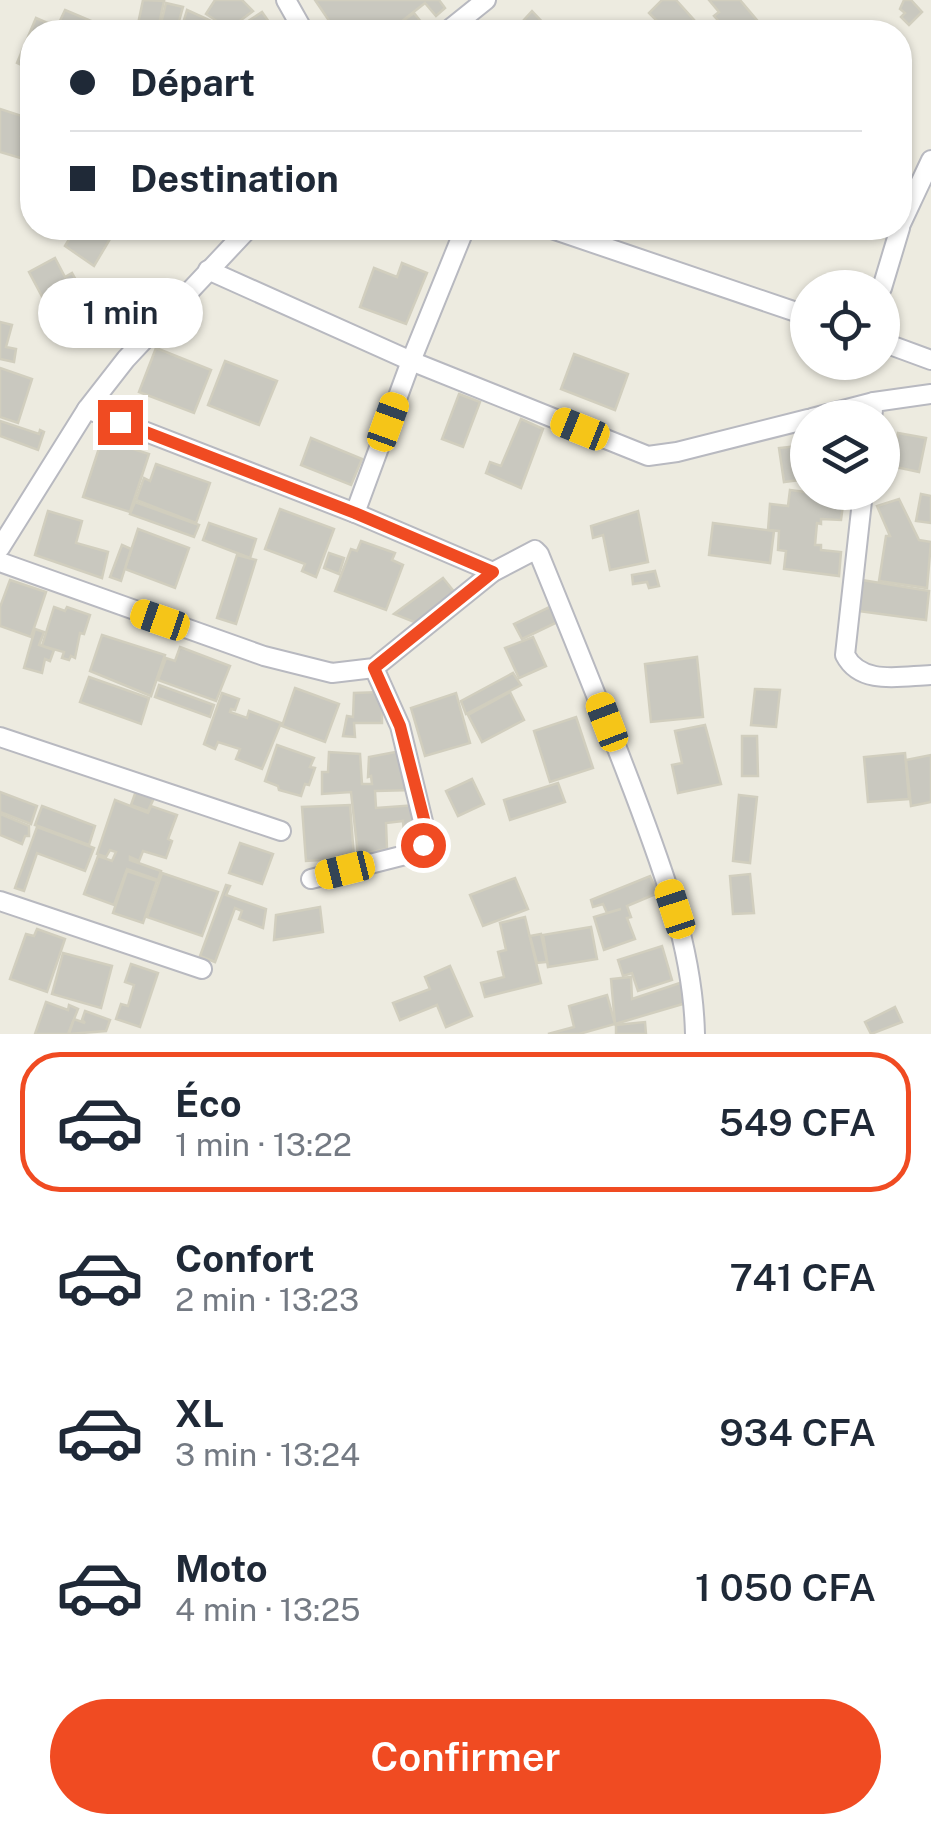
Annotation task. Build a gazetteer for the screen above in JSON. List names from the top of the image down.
{
  "page": {
    "banner": ["Départ", "Destination"],
    "bubble": "1 min",
    "list": [
      {
        "name": "Éco",
        "note": "1 min · 13:22",
        "value": "549 CFA"
      },
      {
        "name": "Confort",
        "note": "2 min · 13:23",
        "value": "741 CFA"
      },
      {
        "name": "XL",
        "note": "3 min · 13:24",
        "value": "934 CFA"
      },
      {
        "name": "Moto",
        "note": "4 min · 13:25",
        "value": "1 050 CFA"
      }
    ],
    "buttons": "Confirmer"
  }
}
